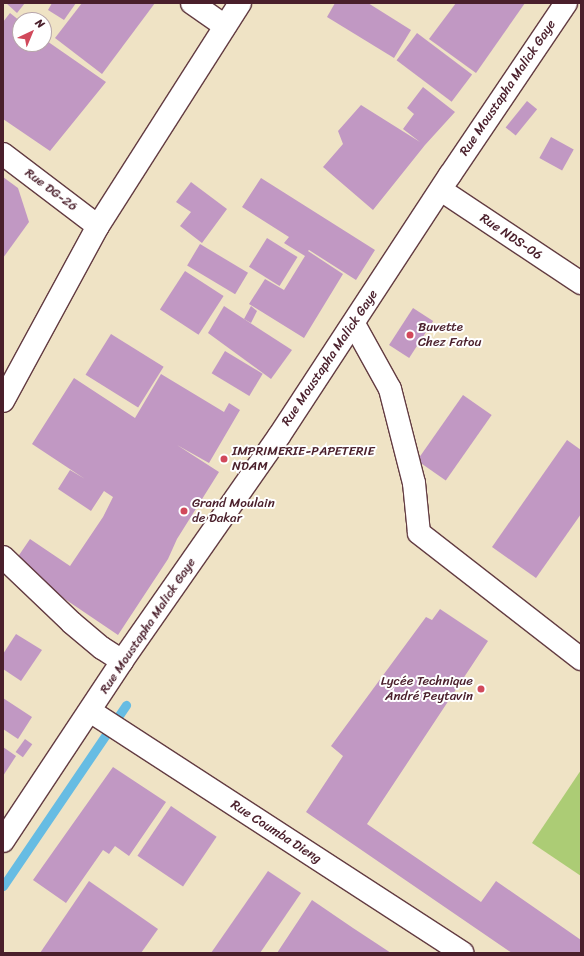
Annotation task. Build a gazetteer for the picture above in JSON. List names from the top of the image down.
{
  "streets": {
    "street": [
      "Rue Moustapha Malick Gaye",
      "Rue DG-26",
      "Rue NDS-06",
      "Rue Coumba Dieng"
    ]
  },
  "crossings": [
    ["Rue Moustapha Malick Gaye", "Rue NDS-06"],
    ["Rue Moustapha Malick Gaye", "Rue Coumba Dieng"]
  ],
  "places": [
    "Buvette Chez Fatou",
    "IMPRIMERIE-PAPETERIE NDAM",
    "Grand Moulain de Dakar",
    "Lycée Technique André Peytavin"
  ],
  "north": "top right"
}
